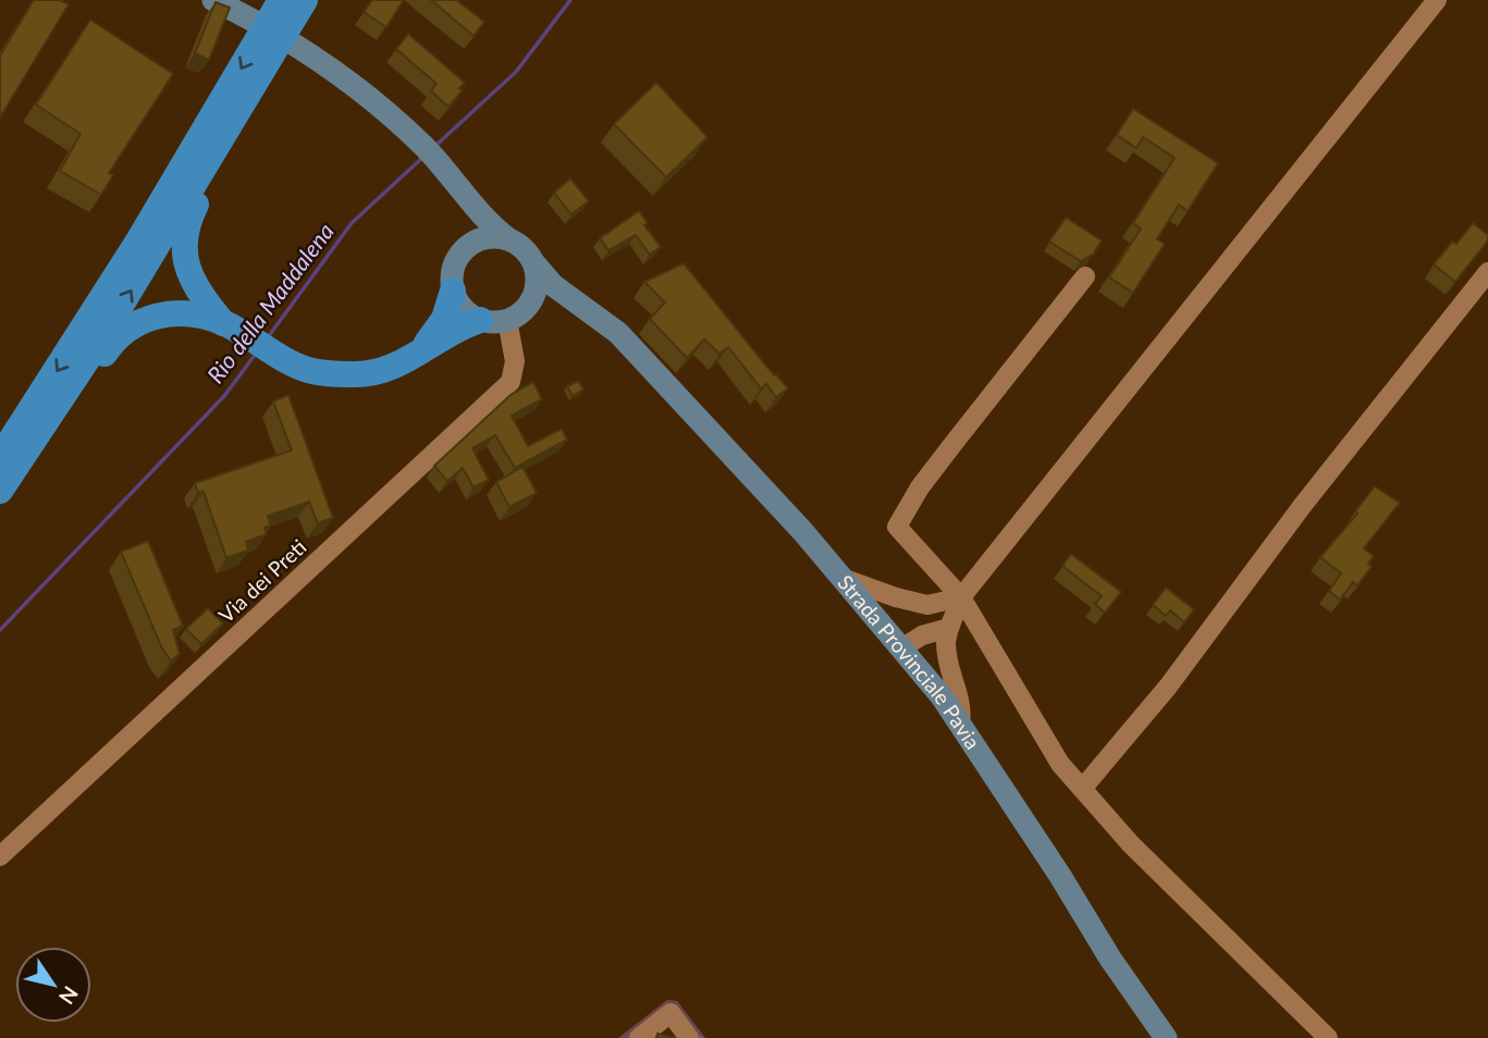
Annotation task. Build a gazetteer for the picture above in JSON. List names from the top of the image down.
{
  "streets": {
    "main road": ["Strada Provinciale Pavia"],
    "street": ["Via dei Preti"]
  },
  "crossings": [
    ["Via dei Preti", "Strada Provinciale Pavia"]
  ],
  "water": ["Rio della Maddalena"],
  "north": "bottom right"
}
